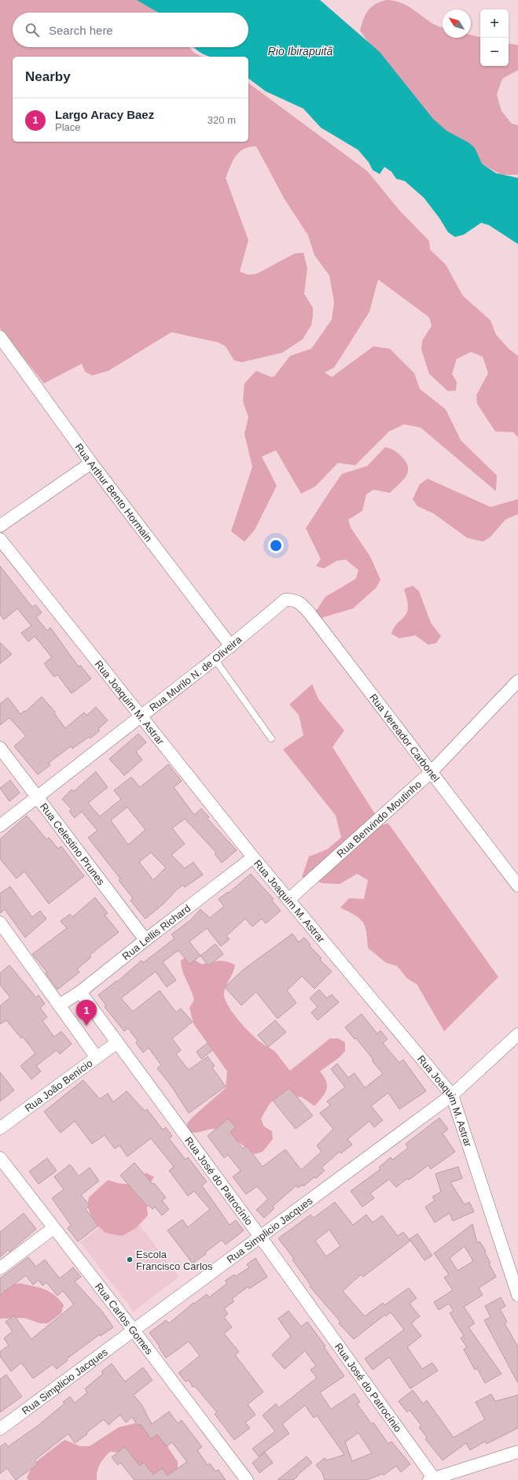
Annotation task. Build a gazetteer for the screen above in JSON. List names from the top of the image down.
{
  "streets": {
    "street": [
      "Rua Arthur Bento Hormain",
      "Rua Murilo N. de Oliveira",
      "Rua Joaquim M. Astrar",
      "Rua Vereador Carbonel",
      "Rua Benvindo Moutinho",
      "Rua Celestino Prunes",
      "Rua Lellis Richard",
      "Rua João Benício",
      "Rua José do Patrocínio",
      "Rua Simplicio Jacques",
      "Rua Carlos Gomes"
    ]
  },
  "crossings": [
    ["Rua Arthur Bento Hormain", "Rua Murilo N. de Oliveira"],
    ["Rua Murilo N. de Oliveira", "Rua Joaquim M. Astrar"],
    ["Rua Murilo N. de Oliveira", "Rua Vereador Carbonel"],
    ["Rua Murilo N. de Oliveira", "Rua Celestino Prunes"],
    ["Rua Joaquim M. Astrar", "Rua Benvindo Moutinho"],
    ["Rua Joaquim M. Astrar", "Rua Lellis Richard"],
    ["Rua Joaquim M. Astrar", "Rua Simplicio Jacques"],
    ["Rua Vereador Carbonel", "Rua Benvindo Moutinho"],
    ["Rua Celestino Prunes", "Rua Lellis Richard"],
    ["Rua Lellis Richard", "Rua José do Patrocínio"],
    ["Rua João Benício", "Rua José do Patrocínio"],
    ["Rua José do Patrocínio", "Rua Simplicio Jacques"],
    ["Rua Simplicio Jacques", "Rua Carlos Gomes"]
  ],
  "water": ["Rio Ibirapuitã"],
  "places": ["Escola Francisco Carlos"],
  "north": "top left",
  "page": {
    "map_buttons": ["+", "−"],
    "search": "Search here",
    "heading": "Nearby",
    "list": [
      {
        "mark": "1",
        "name": "Largo Aracy Baez",
        "note": "Place",
        "value": "320 m"
      }
    ],
    "pins": "1"
  }
}
